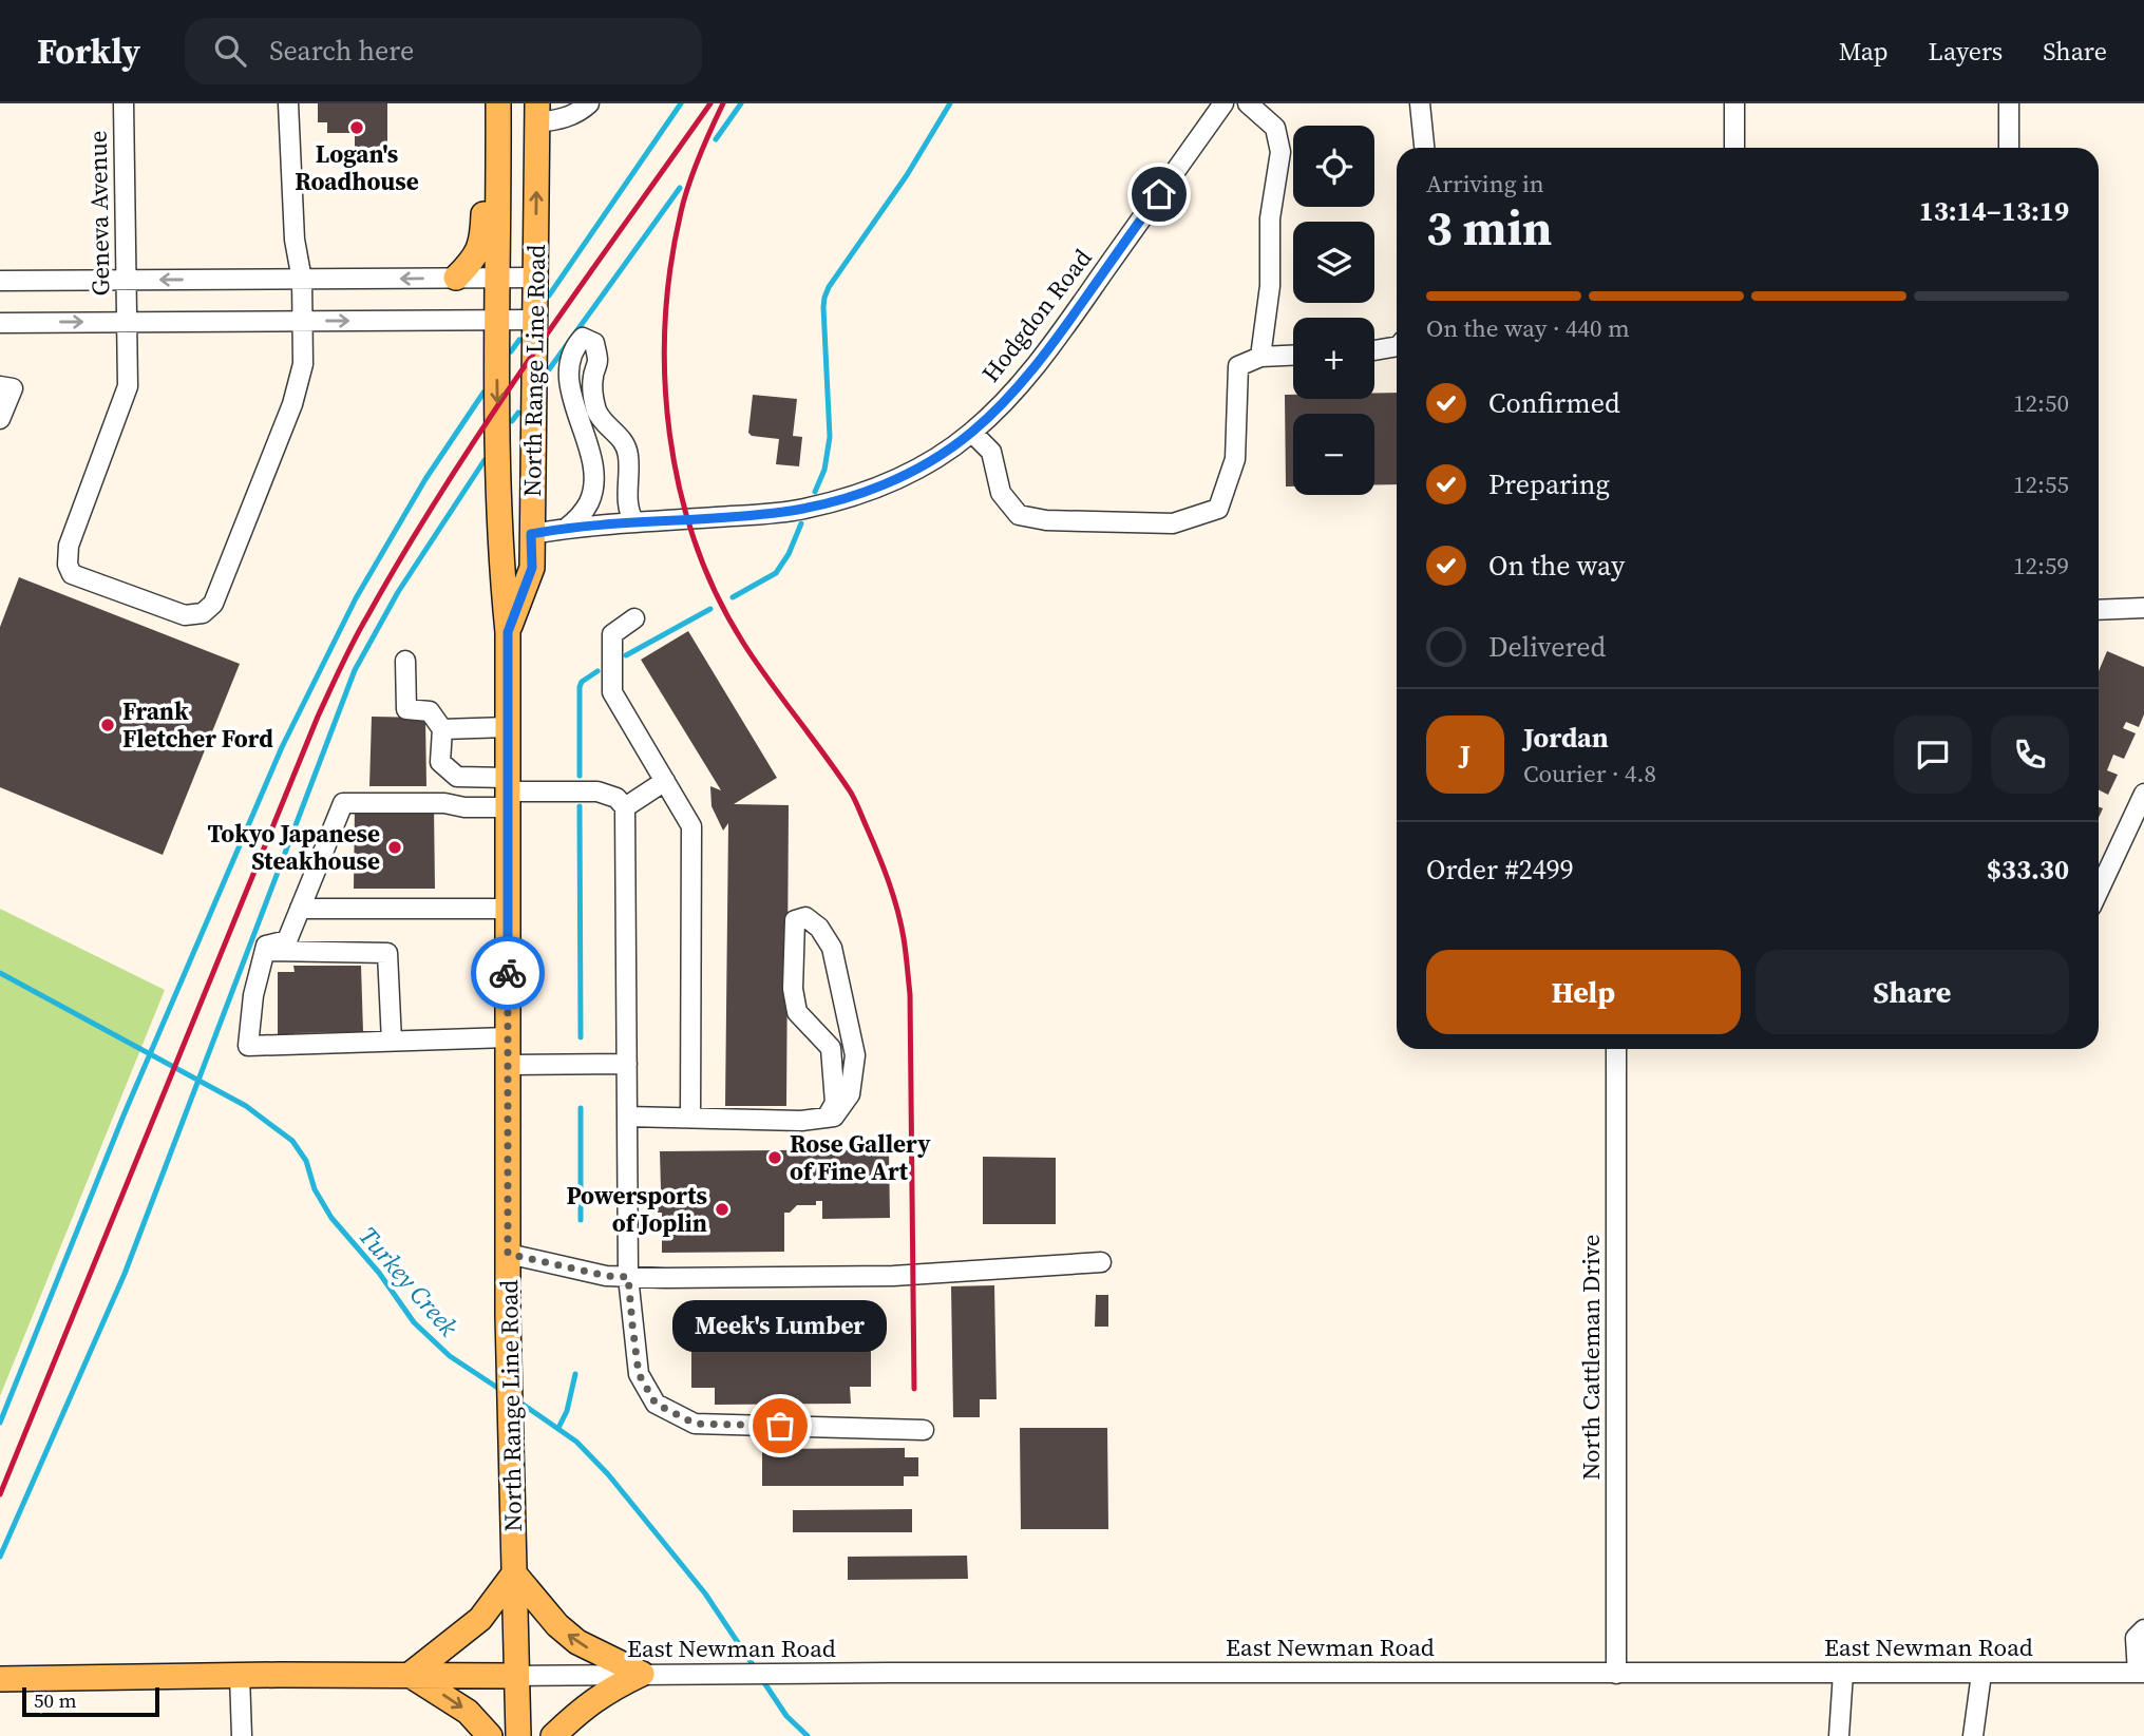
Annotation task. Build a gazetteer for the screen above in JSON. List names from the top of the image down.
{
  "streets": {
    "main road": ["North Range Line Road"],
    "street": [
      "Geneva Avenue",
      "Hodgdon Road",
      "North Cattleman Drive",
      "East Newman Road"
    ]
  },
  "crossings": [
    ["Hodgdon Road", "North Range Line Road"],
    ["North Range Line Road", "East Newman Road"],
    ["North Cattleman Drive", "East Newman Road"]
  ],
  "water": ["Turkey Creek"],
  "places": [
    "Logan's Roadhouse",
    "Frank Fletcher Ford",
    "Tokyo Japanese Steakhouse",
    "Rose Gallery of Fine Art",
    "Powersports of Joplin",
    "Meek's Lumber"
  ],
  "scale_bar": "50 m",
  "page": {
    "header": "Forkly",
    "search": "Search here",
    "nav": ["Map", "Layers", "Share"],
    "map_buttons": ["+", "−"],
    "heading": ["3 min", "Arriving in", "13:14–13:19"],
    "panel": [
      "Jordan",
      "Courier · 4.8",
      "Order #2499",
      "$33.30"
    ],
    "bar": "On the way · 440 m",
    "list": [
      ["Confirmed", "12:50"],
      ["Preparing", "12:55"],
      ["On the way", "12:59"],
      "Delivered"
    ],
    "round": "J",
    "buttons": ["Help", "Share"],
    "bubble": "Meek's Lumber",
    "scale": "50 m"
  }
}
